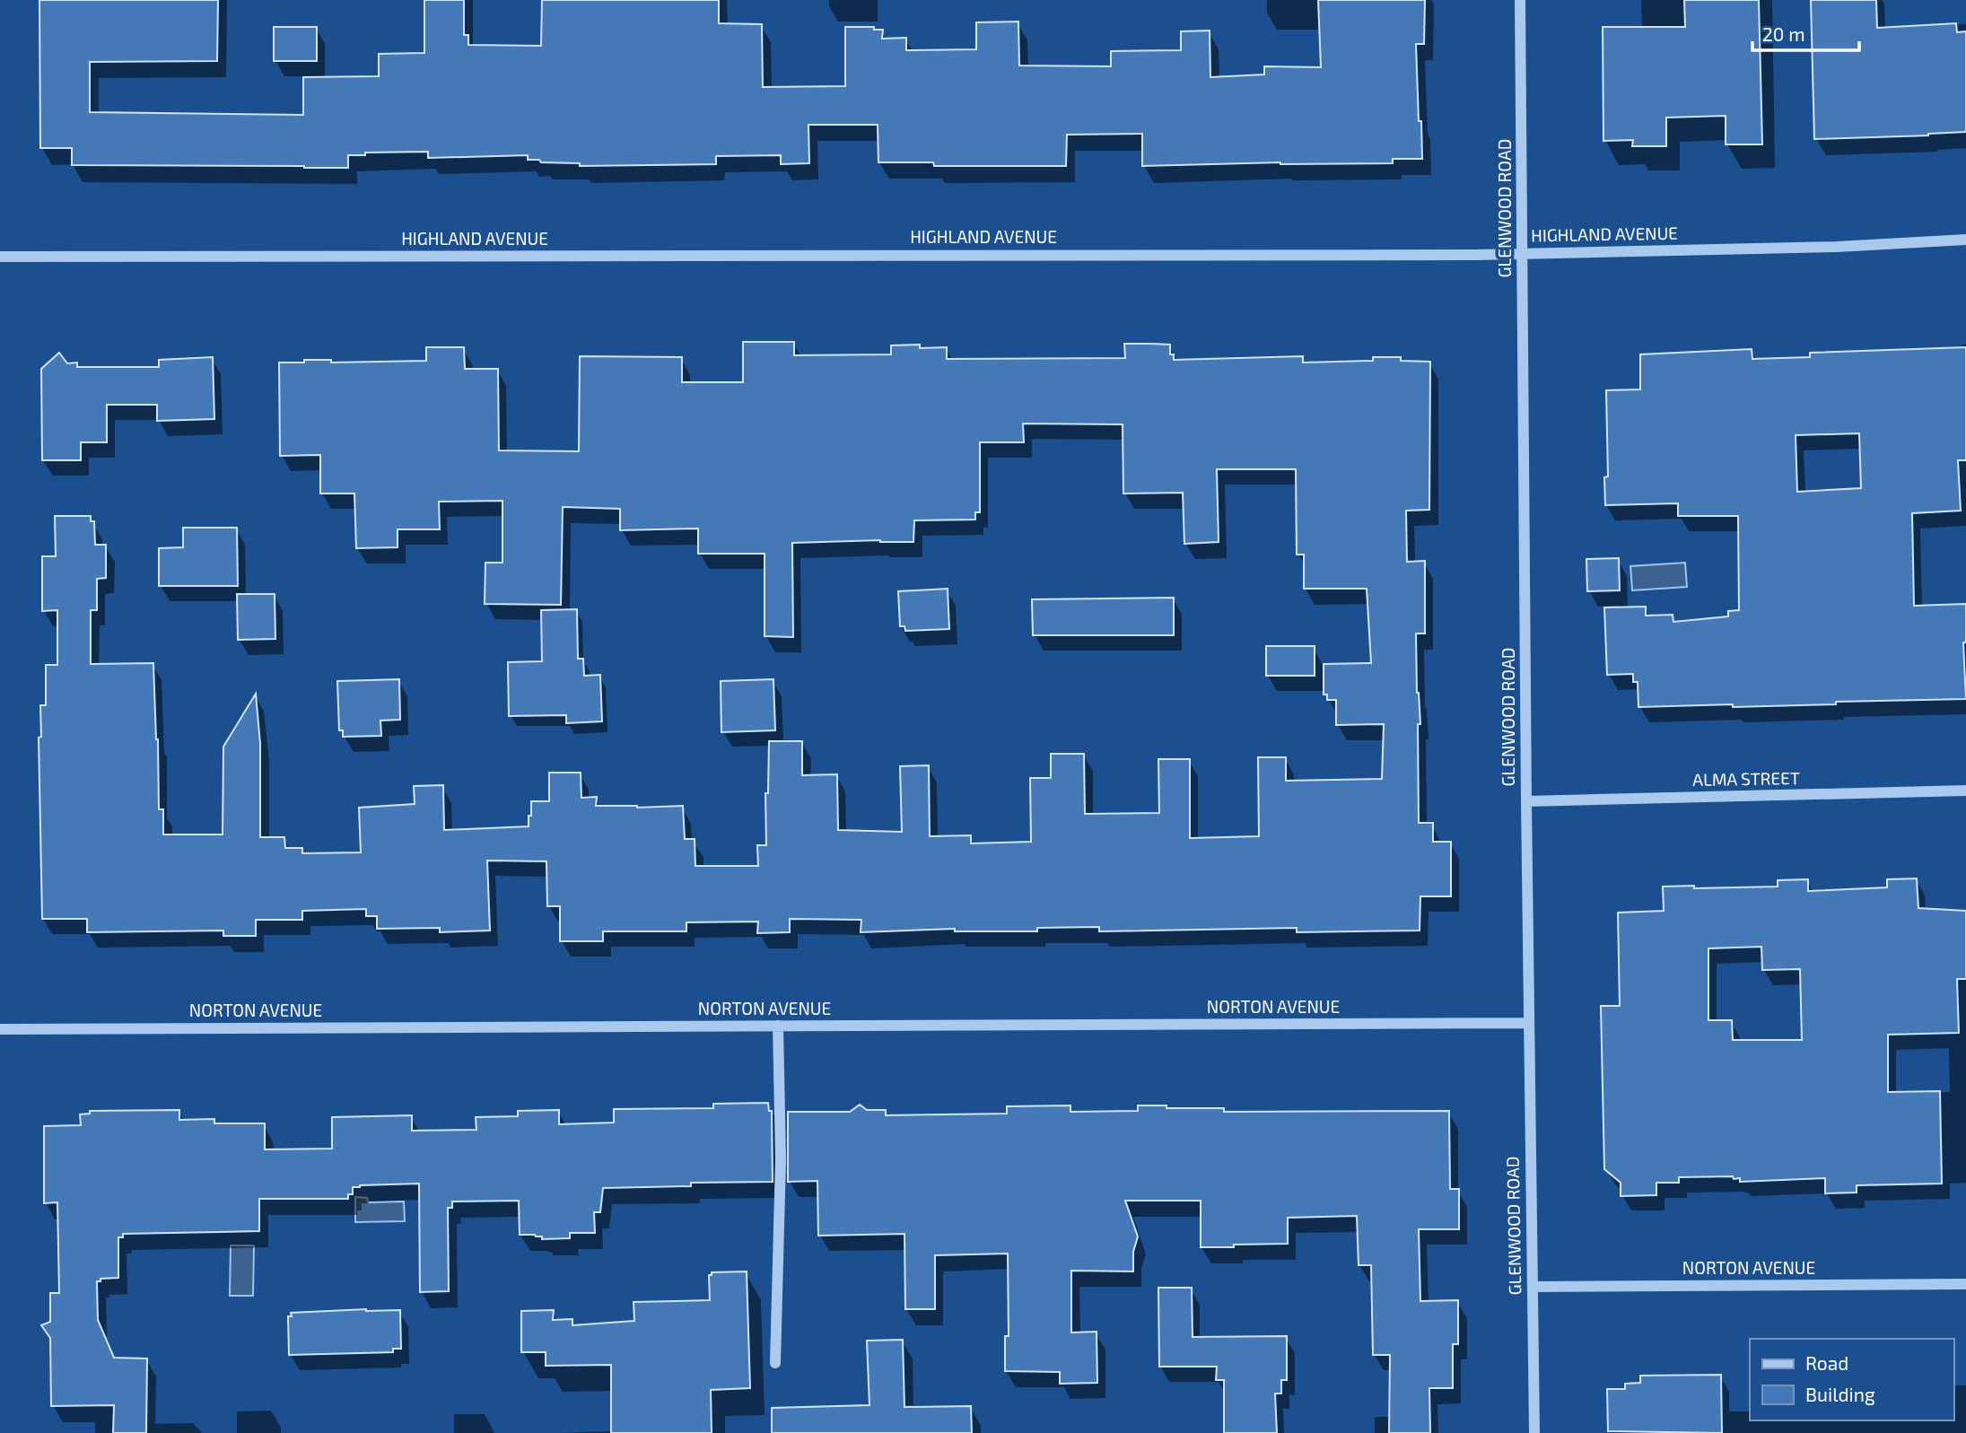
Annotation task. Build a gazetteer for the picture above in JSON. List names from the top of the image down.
{
  "streets": {
    "street": [
      "GLENWOOD ROAD",
      "HIGHLAND AVENUE",
      "ALMA STREET",
      "NORTON AVENUE"
    ]
  },
  "crossings": [
    ["GLENWOOD ROAD", "HIGHLAND AVENUE"],
    ["GLENWOOD ROAD", "ALMA STREET"],
    ["GLENWOOD ROAD", "NORTON AVENUE"]
  ],
  "legend": ["Road", "Building"],
  "scale_bar": "20 m"
}
